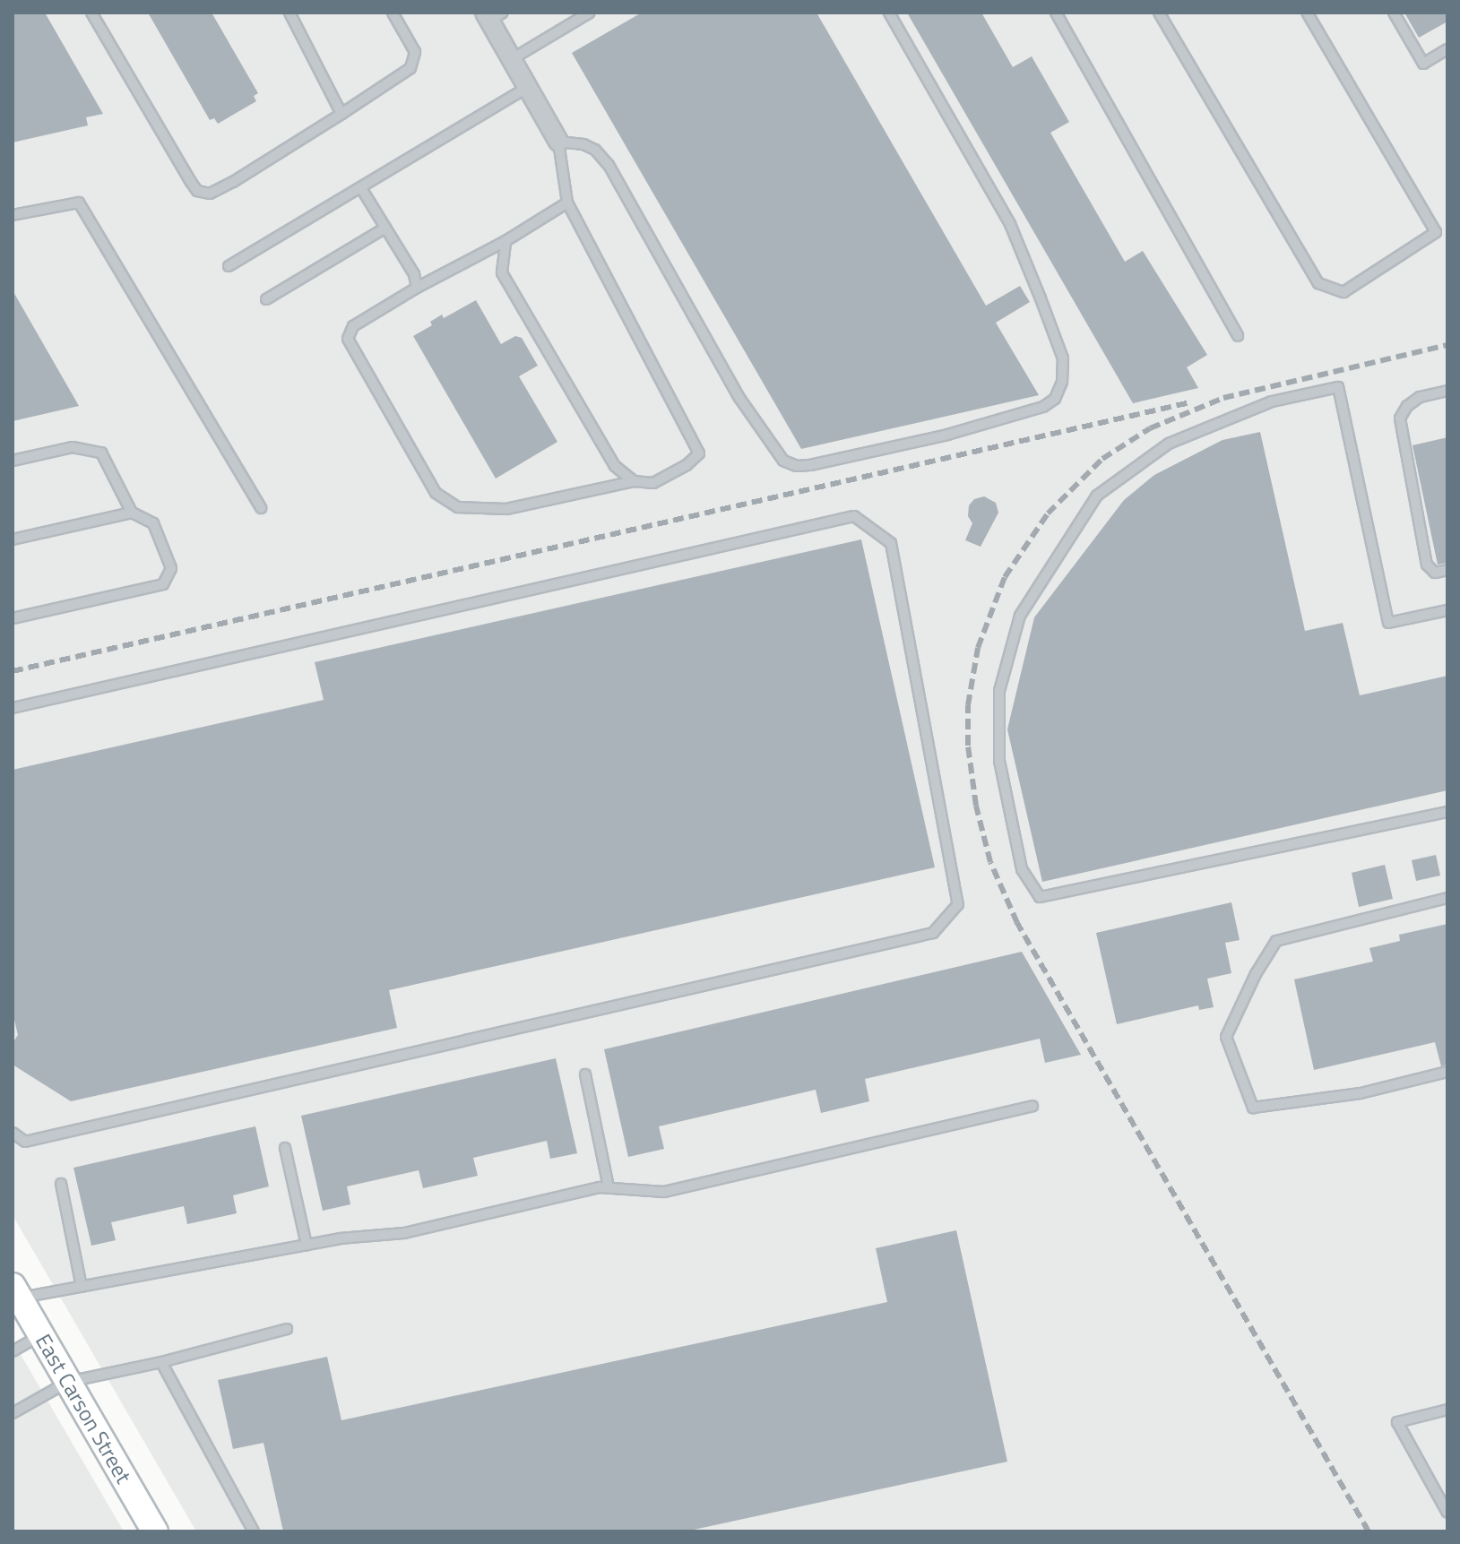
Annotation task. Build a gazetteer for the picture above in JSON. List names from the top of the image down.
{
  "streets": {
    "main road": ["East Carson Street"]
  }
}
